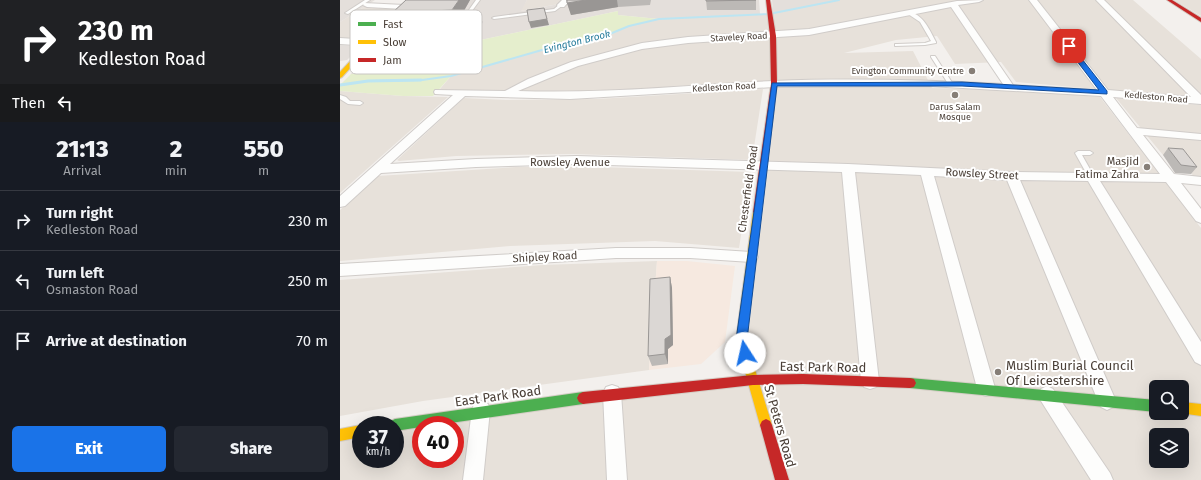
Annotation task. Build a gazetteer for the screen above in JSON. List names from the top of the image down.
{
  "streets": {
    "street": [
      "Staveley Road",
      "Kedleston Road",
      "Rowsley Avenue",
      "Rowsley Street",
      "Chesterfield Road",
      "Shipley Road",
      "East Park Road",
      "St Peters Road"
    ]
  },
  "crossings": [
    ["Staveley Road", "Kedleston Road"],
    ["Staveley Road", "Chesterfield Road"],
    ["Kedleston Road", "Chesterfield Road"],
    ["Rowsley Avenue", "Rowsley Street"],
    ["Rowsley Avenue", "Chesterfield Road"],
    ["Rowsley Street", "Chesterfield Road"],
    ["Chesterfield Road", "Shipley Road"],
    ["Chesterfield Road", "East Park Road"],
    ["Chesterfield Road", "St Peters Road"],
    ["East Park Road", "St Peters Road"]
  ],
  "water": ["Evington Brook"],
  "places": [
    "Evington Community Centre",
    "Darus Salam Mosque",
    "Masjid Fatima Zahra",
    "Muslim Burial Council Of Leicestershire"
  ],
  "legend": ["Fast", "Slow", "Jam"],
  "page": {
    "turn": ["230 m", "Kedleston Road"],
    "then": "Then",
    "eta": [
      "21:13",
      "Arrival",
      "2",
      "min",
      "550",
      "m"
    ],
    "list": [
      {
        "name": "Turn right",
        "note": "Kedleston Road",
        "value": "230 m"
      },
      {
        "name": "Turn left",
        "note": "Osmaston Road",
        "value": "250 m"
      },
      {
        "name": "Arrive at destination",
        "value": "70 m"
      }
    ],
    "speed": "37 km/h",
    "limit": "40",
    "buttons": ["Exit", "Share"]
  }
}
